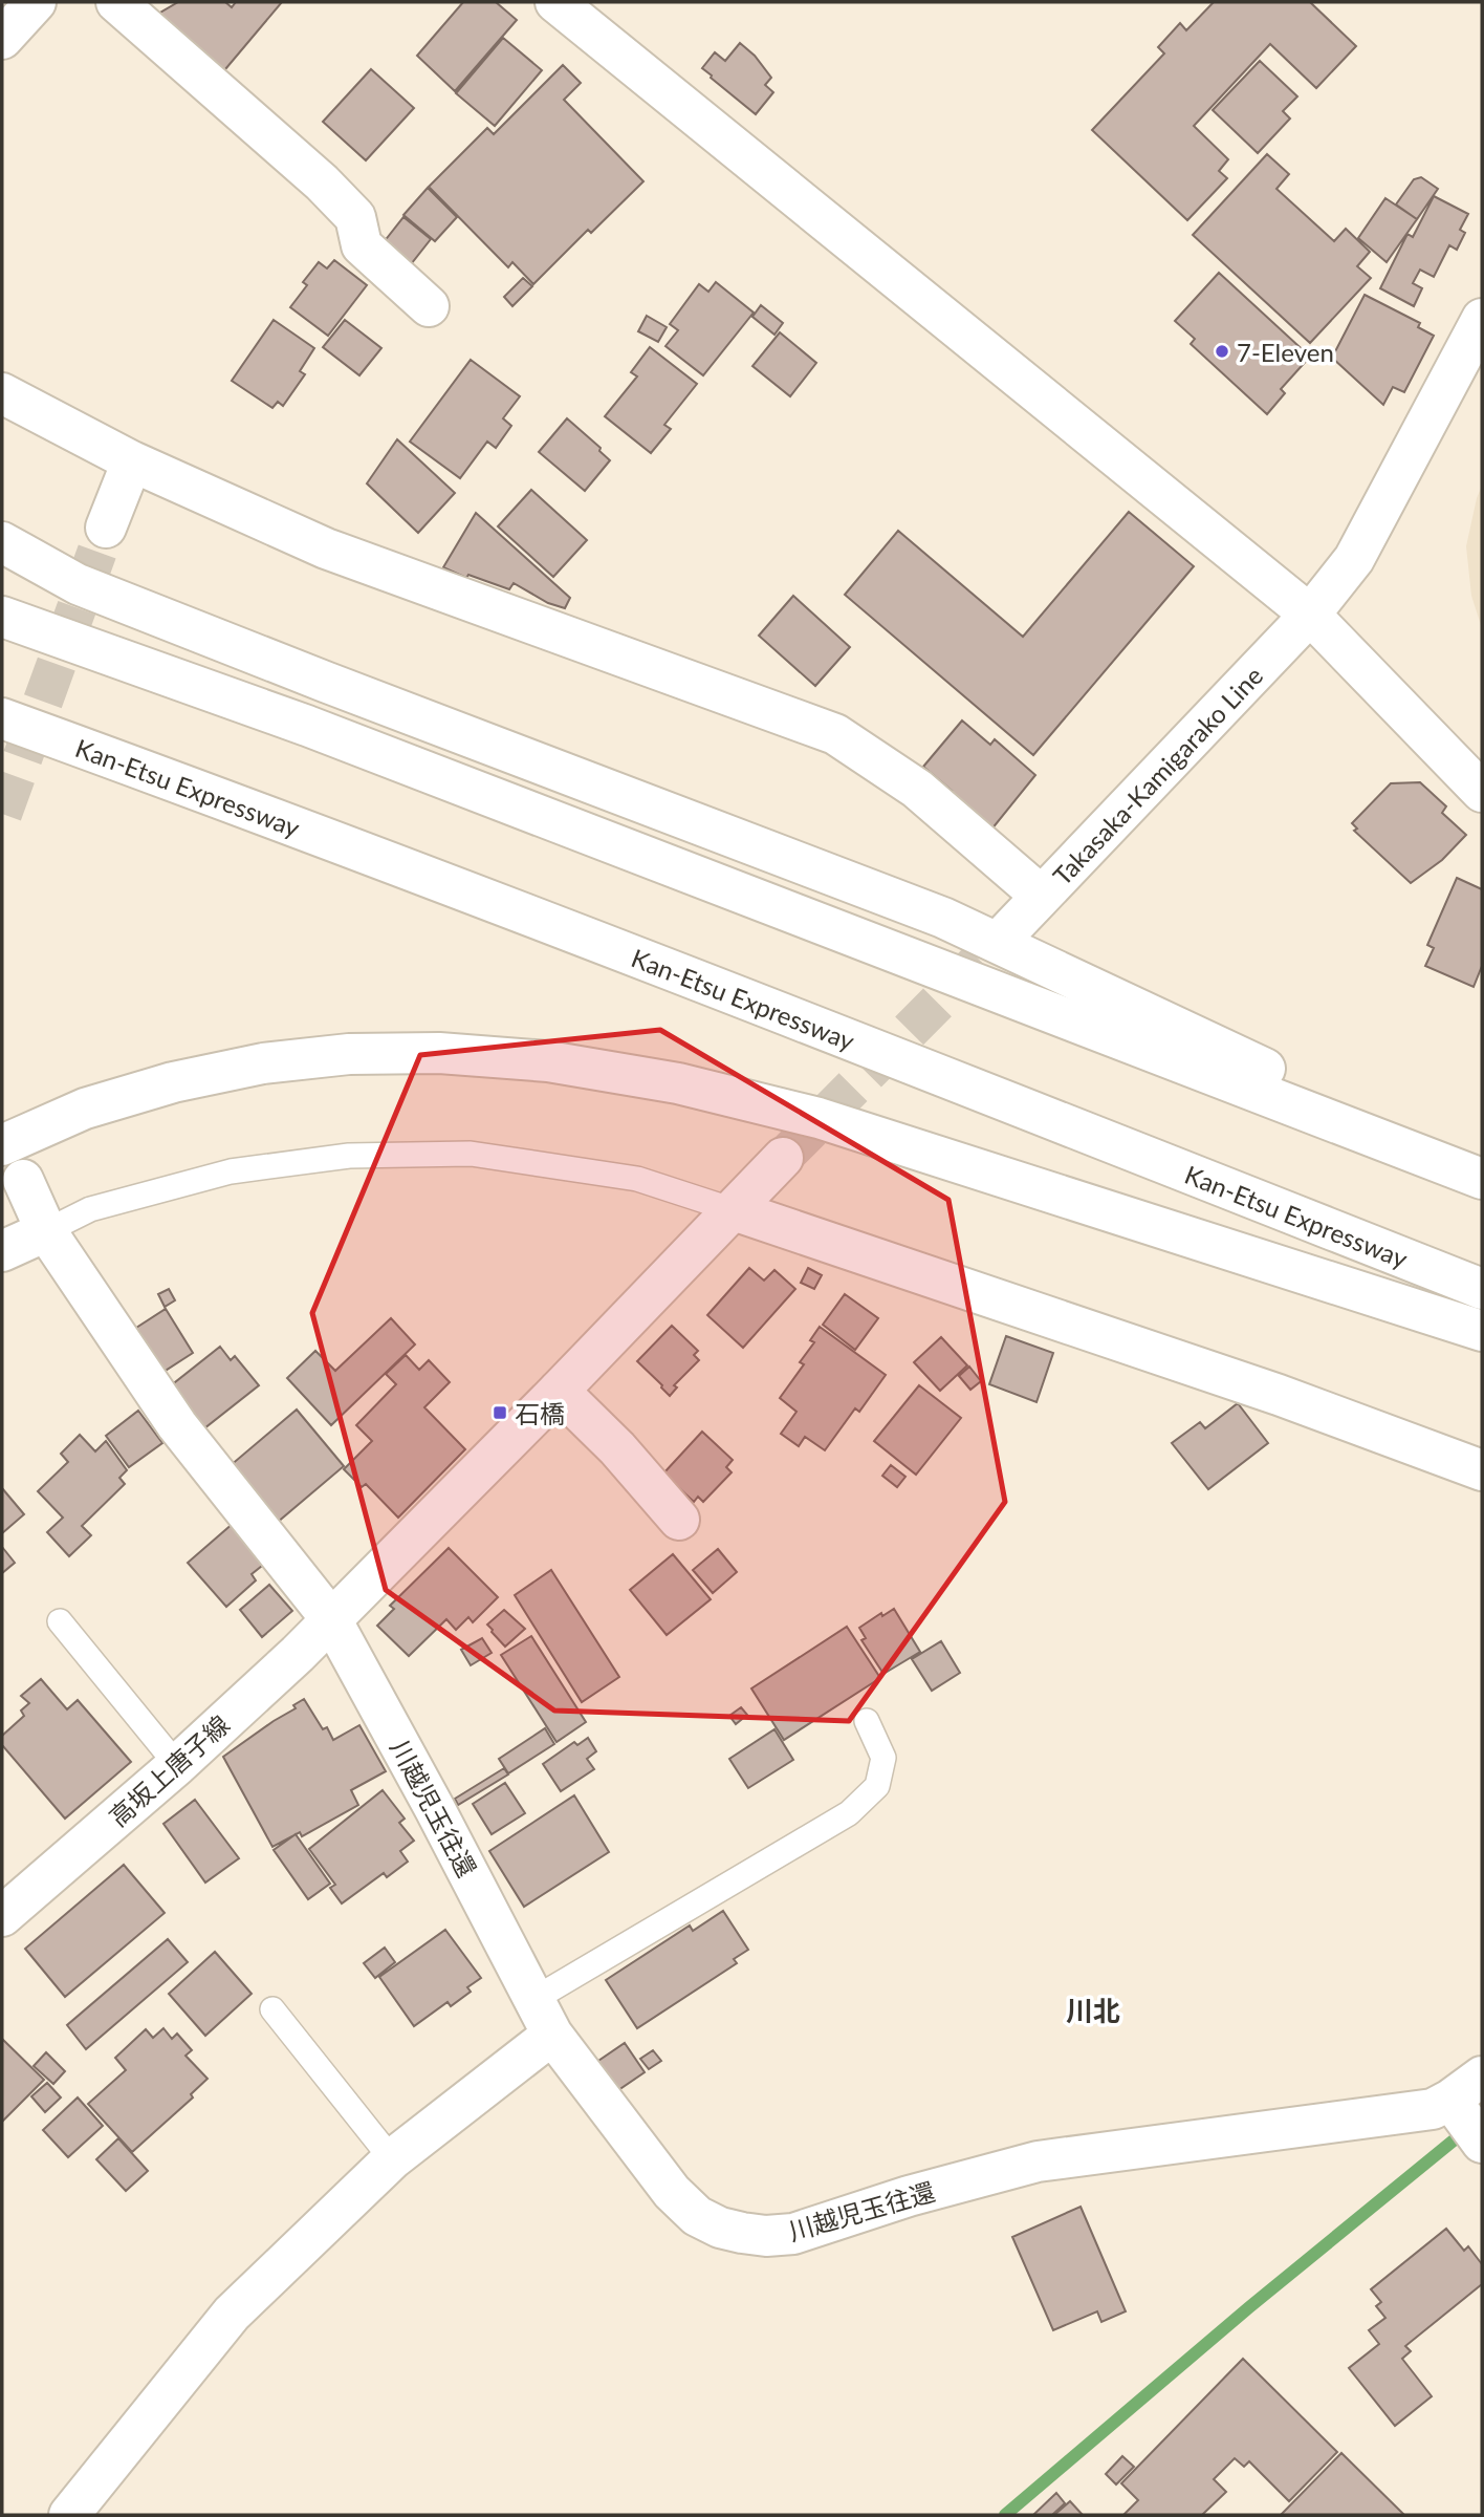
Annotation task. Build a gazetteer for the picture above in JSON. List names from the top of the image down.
{
  "streets": {
    "main road": [
      "Takasaka-Kamigarako Line",
      "Kan-Etsu Expressway",
      "高坂上唐子線",
      "川越児玉往還"
    ]
  },
  "crossings": [
    ["高坂上唐子線", "川越児玉往還"]
  ],
  "districts": ["川北"],
  "places": {
    "other": ["7-Eleven"],
    "transit": ["石橋"]
  }
}
